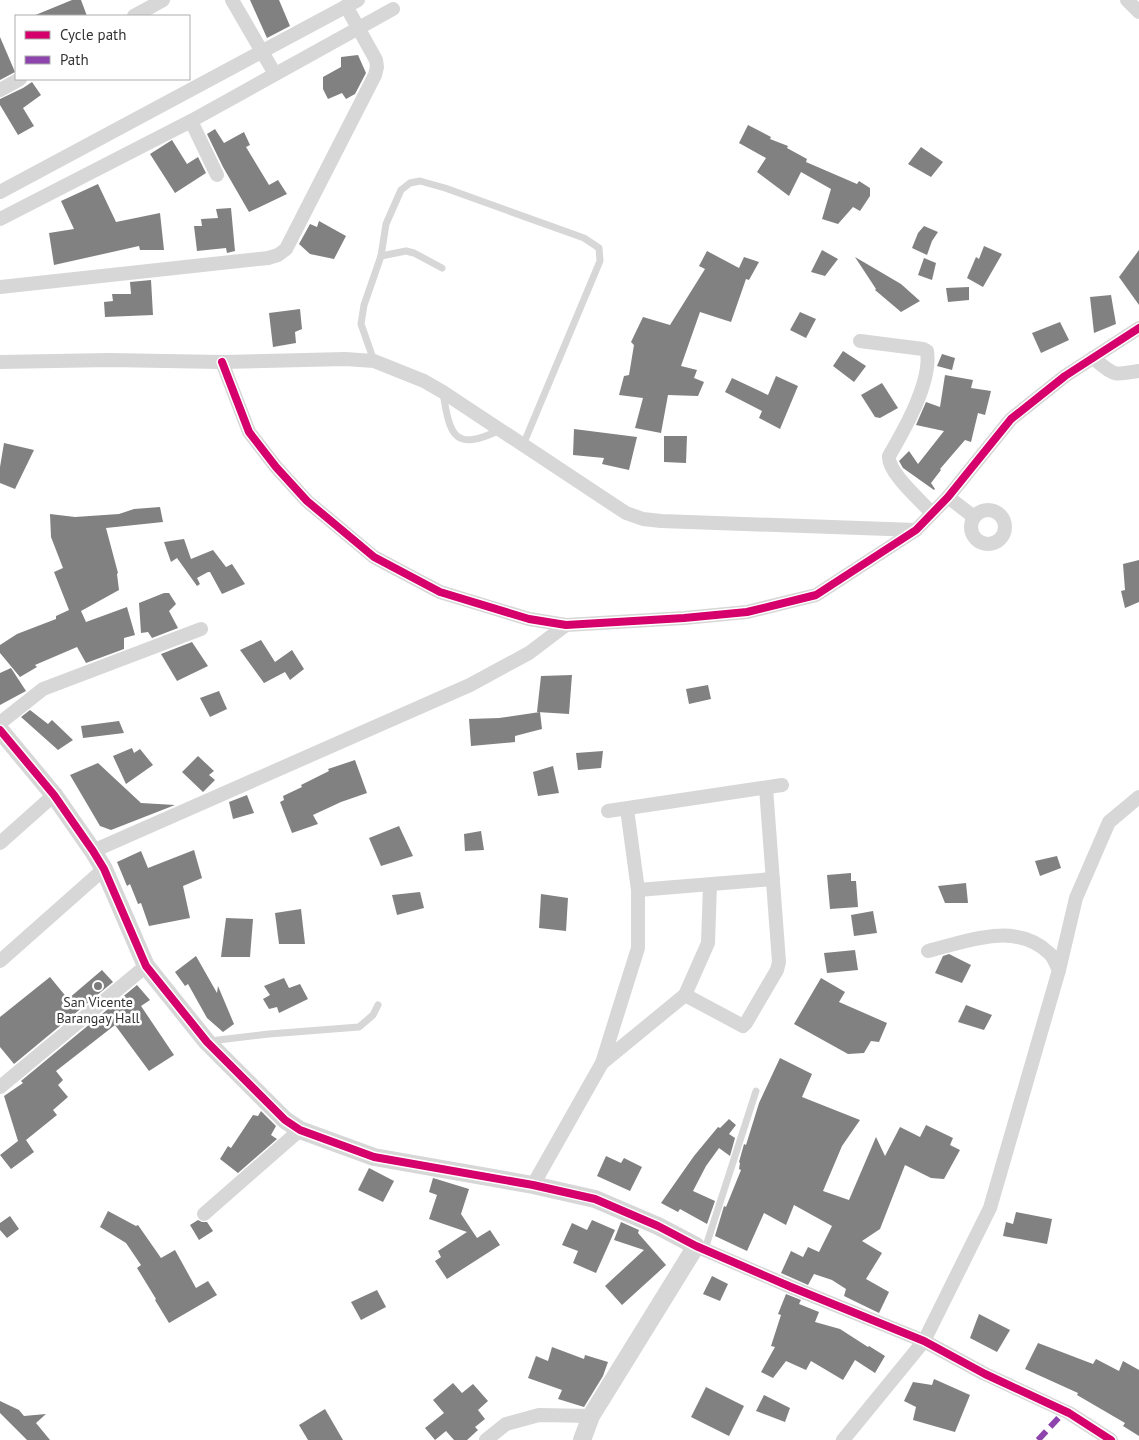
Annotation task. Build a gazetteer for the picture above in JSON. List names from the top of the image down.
{
  "places": ["San Vicente Barangay Hall"],
  "legend": ["Cycle path", "Path"]
}
